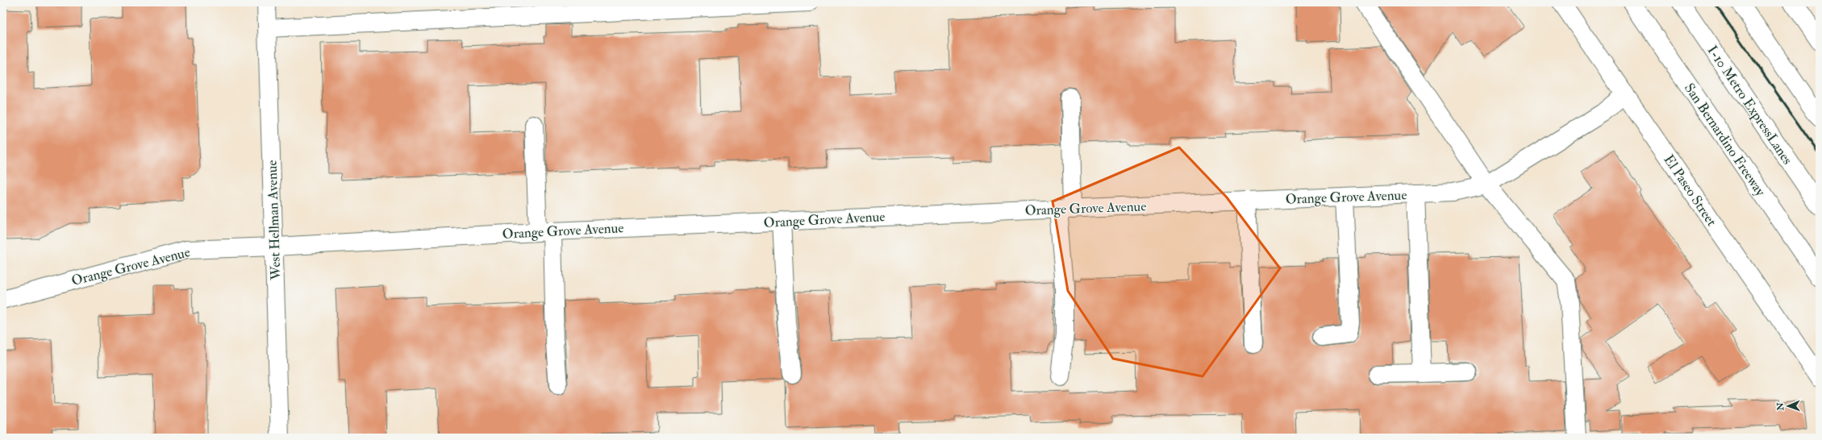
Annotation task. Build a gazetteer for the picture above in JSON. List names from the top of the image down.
{
  "streets": {
    "main road": [
      "I-10 Metro ExpressLanes",
      "San Bernardino Freeway",
      "El Paseo Street",
      "Orange Grove Avenue",
      "West Hellman Avenue"
    ]
  },
  "crossings": [
    ["El Paseo Street", "Orange Grove Avenue"],
    ["Orange Grove Avenue", "West Hellman Avenue"]
  ],
  "north": "left"
}
